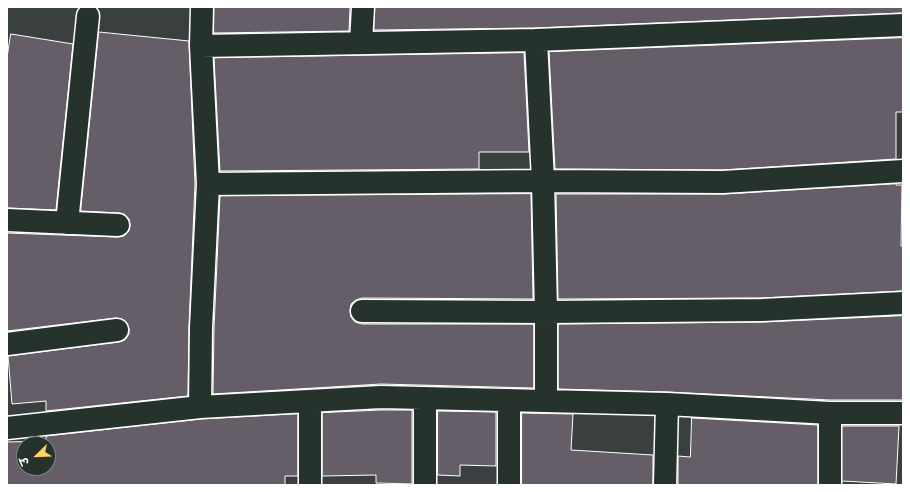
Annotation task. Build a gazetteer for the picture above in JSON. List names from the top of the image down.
{
  "north": "bottom left"
}
